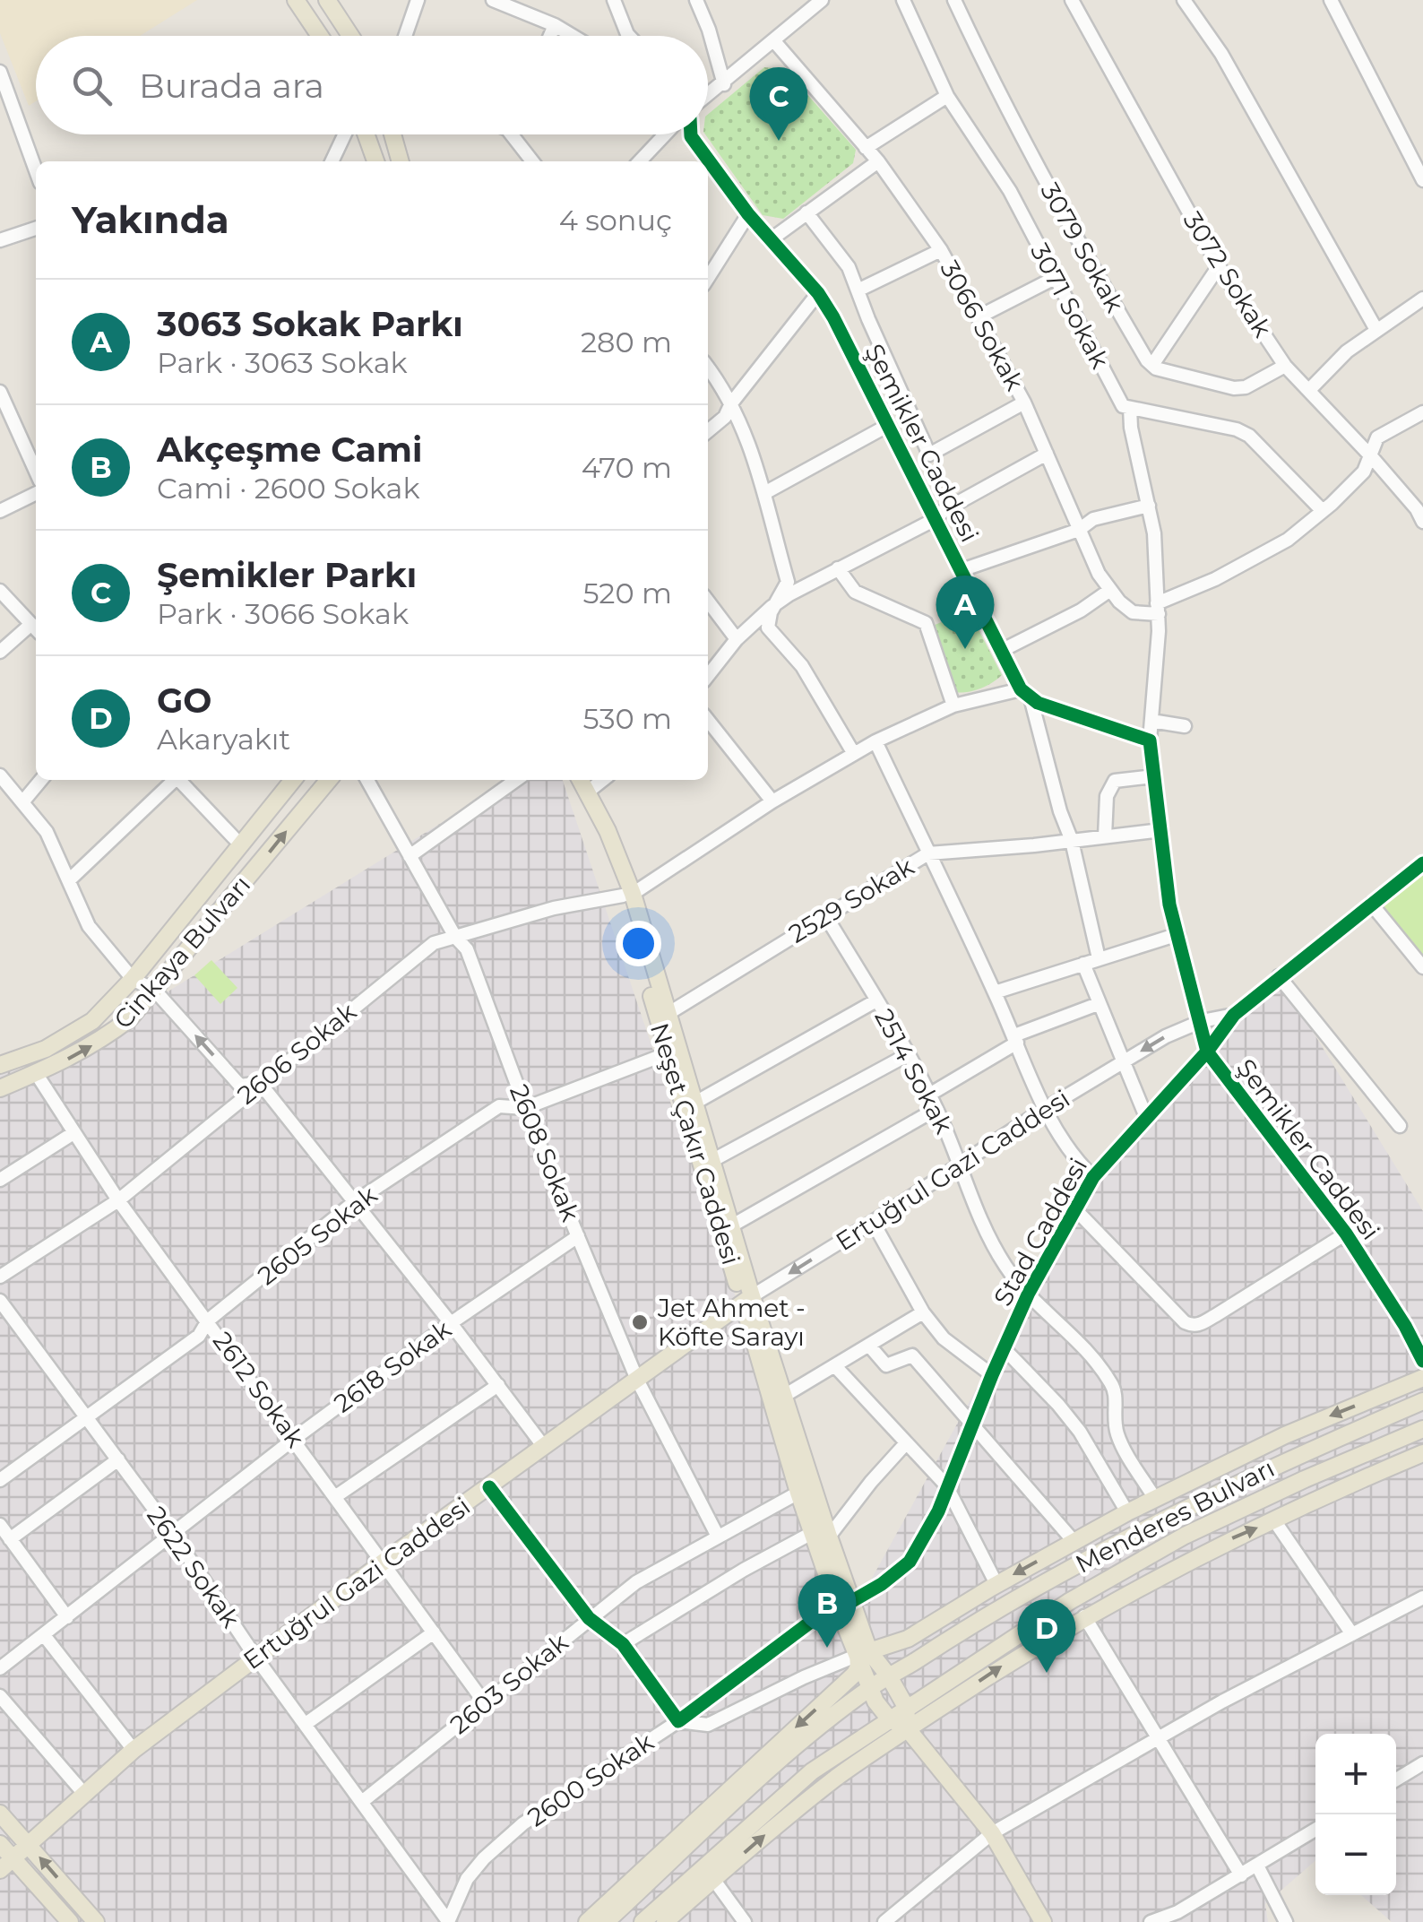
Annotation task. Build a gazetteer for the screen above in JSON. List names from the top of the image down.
{
  "streets": {
    "main road": [
      "Cinkaya Bulvarı",
      "Neşet Çakır Caddesi",
      "Ertuğrul Gazi Caddesi",
      "Menderes Bulvarı"
    ],
    "street": [
      "3079 Sokak",
      "3072 Sokak",
      "3071 Sokak",
      "3066 Sokak",
      "Şemikler Caddesi",
      "2529 Sokak",
      "2606 Sokak",
      "2514 Sokak",
      "2608 Sokak",
      "Stad Caddesi",
      "2605 Sokak",
      "2618 Sokak",
      "2612 Sokak",
      "2622 Sokak",
      "2603 Sokak",
      "2600 Sokak"
    ]
  },
  "crossings": [
    ["Şemikler Caddesi", "2529 Sokak"],
    ["Şemikler Caddesi", "Ertuğrul Gazi Caddesi"],
    ["Şemikler Caddesi", "Stad Caddesi"],
    ["2529 Sokak", "2514 Sokak"],
    ["2529 Sokak", "Neşet Çakır Caddesi"],
    ["Cinkaya Bulvarı", "2612 Sokak"],
    ["2606 Sokak", "Neşet Çakır Caddesi"],
    ["2606 Sokak", "2608 Sokak"],
    ["2606 Sokak", "2612 Sokak"],
    ["2514 Sokak", "Ertuğrul Gazi Caddesi"],
    ["2514 Sokak", "Stad Caddesi"],
    ["Neşet Çakır Caddesi", "Ertuğrul Gazi Caddesi"],
    ["Neşet Çakır Caddesi", "Stad Caddesi"],
    ["Neşet Çakır Caddesi", "2605 Sokak"],
    ["Neşet Çakır Caddesi", "Menderes Bulvarı"],
    ["Neşet Çakır Caddesi", "2603 Sokak"],
    ["Neşet Çakır Caddesi", "2600 Sokak"],
    ["2608 Sokak", "Ertuğrul Gazi Caddesi"],
    ["2608 Sokak", "2605 Sokak"],
    ["2608 Sokak", "2618 Sokak"],
    ["2608 Sokak", "2603 Sokak"],
    ["Ertuğrul Gazi Caddesi", "Stad Caddesi"],
    ["Ertuğrul Gazi Caddesi", "2612 Sokak"],
    ["Ertuğrul Gazi Caddesi", "2622 Sokak"],
    ["Stad Caddesi", "2600 Sokak"],
    ["2605 Sokak", "2612 Sokak"],
    ["2605 Sokak", "2622 Sokak"],
    ["2618 Sokak", "2612 Sokak"],
    ["2618 Sokak", "2622 Sokak"],
    ["2612 Sokak", "2603 Sokak"],
    ["2622 Sokak", "2603 Sokak"],
    ["2622 Sokak", "2600 Sokak"]
  ],
  "places": ["Jet Ahmet - Köfte Sarayı"],
  "page": {
    "search": "Burada ara",
    "pins": [
      "C",
      "A",
      "B",
      "D"
    ],
    "heading": ["Yakında", "4 sonuç"],
    "list": [
      {
        "mark": "A",
        "name": "3063 Sokak Parkı",
        "note": "Park · 3063 Sokak",
        "value": "280 m"
      },
      {
        "mark": "B",
        "name": "Akçeşme Cami",
        "note": "Cami · 2600 Sokak",
        "value": "470 m"
      },
      {
        "mark": "C",
        "name": "Şemikler Parkı",
        "note": "Park · 3066 Sokak",
        "value": "520 m"
      },
      {
        "mark": "D",
        "name": "GO",
        "note": "Akaryakıt",
        "value": "530 m"
      }
    ],
    "map_buttons": ["+", "−"]
  }
}
